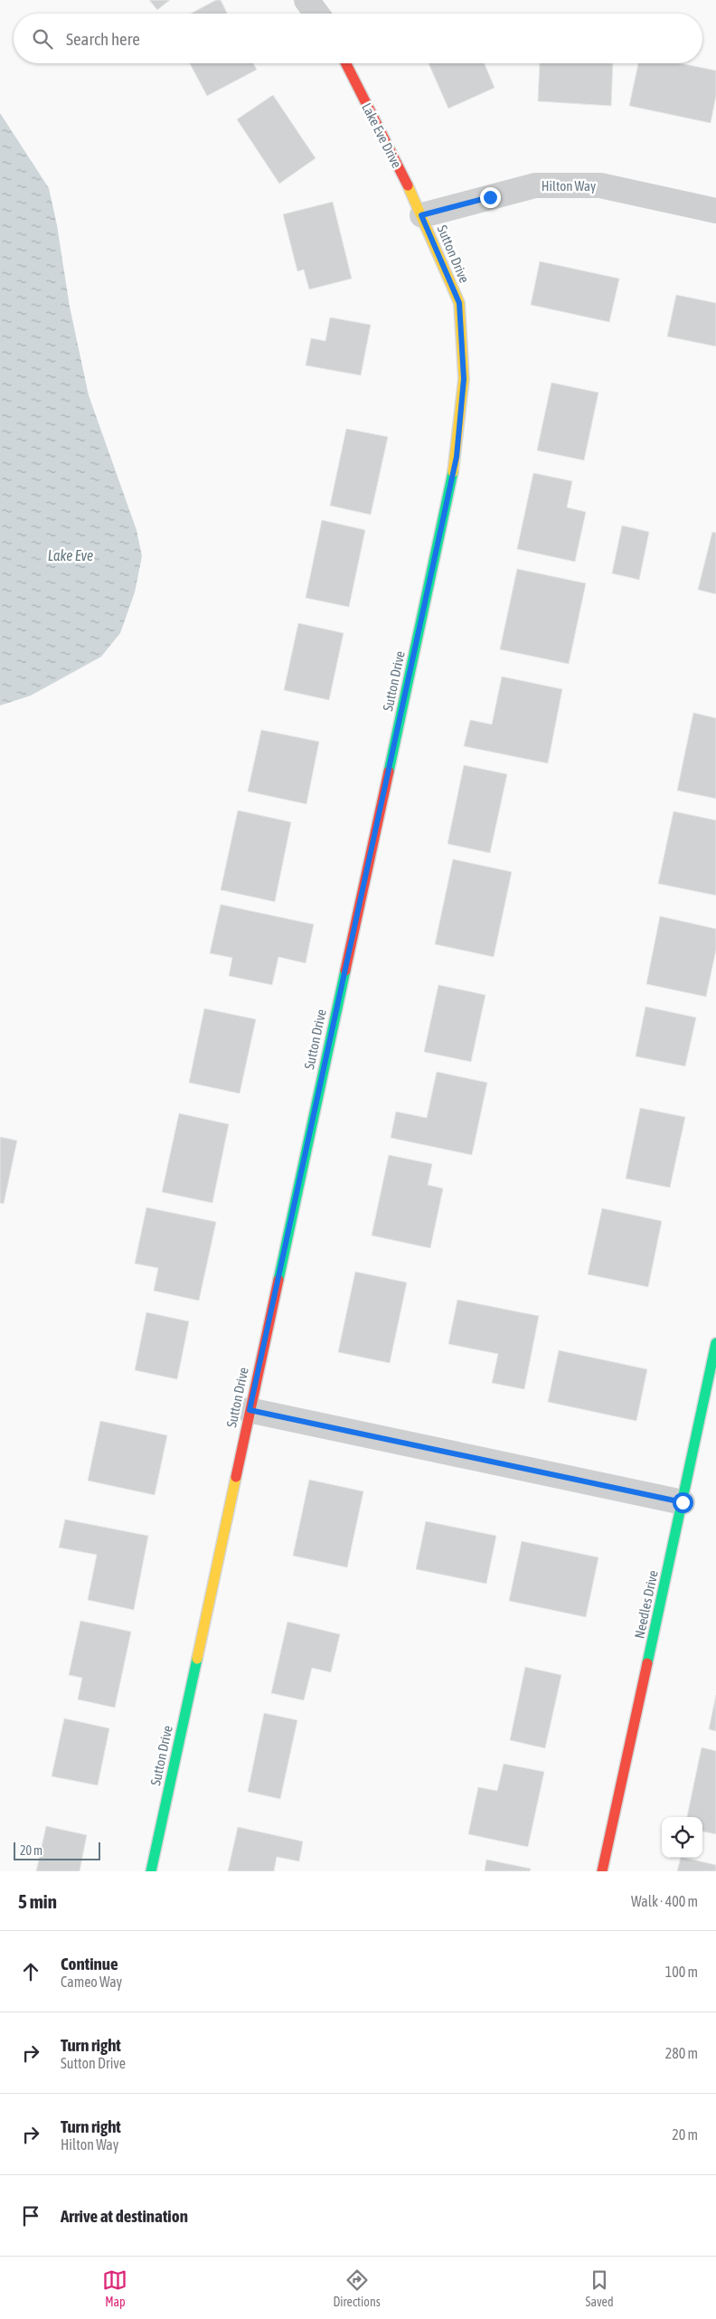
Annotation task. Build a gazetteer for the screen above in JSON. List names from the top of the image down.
{
  "streets": {
    "street": [
      "Lake Eve Drive",
      "Hilton Way",
      "Sutton Drive",
      "Needles Drive"
    ]
  },
  "crossings": [
    ["Lake Eve Drive", "Hilton Way"],
    ["Lake Eve Drive", "Sutton Drive"],
    ["Hilton Way", "Sutton Drive"]
  ],
  "water": ["Lake Eve"],
  "scale_bar": "20 m",
  "page": {
    "search": "Search here",
    "scale": "20 m",
    "heading": ["5 min", "Walk · 400 m"],
    "list": [
      ["Continue", "Cameo Way", "100 m"],
      ["Turn right", "Sutton Drive", "280 m"],
      ["Turn right", "Hilton Way", "20 m"],
      "Arrive at destination"
    ],
    "nav": ["Map", "Directions", "Saved"]
  }
}
